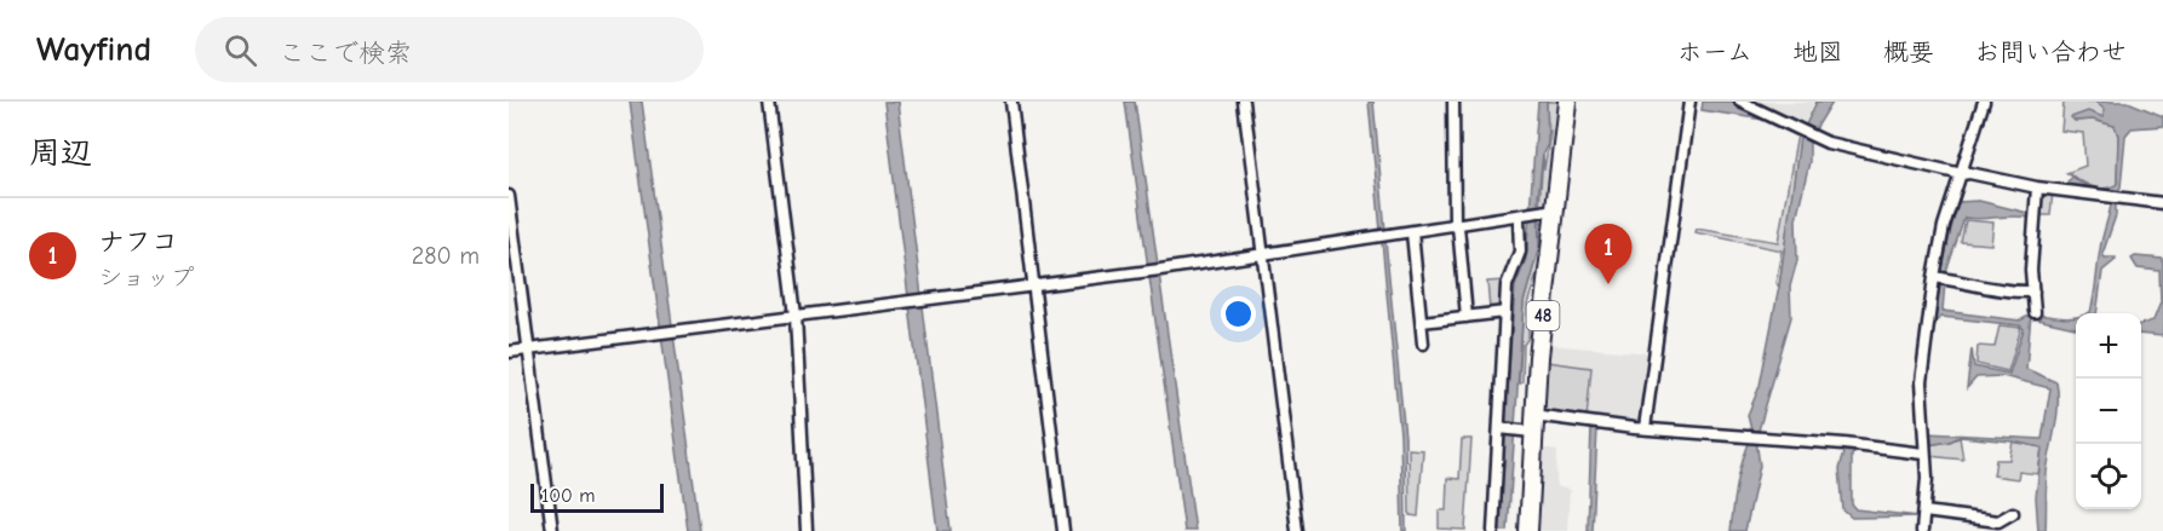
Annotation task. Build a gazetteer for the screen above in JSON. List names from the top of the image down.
{
  "streets": {
    "main road": ["48"]
  },
  "scale_bar": "100 m",
  "page": {
    "header": "Wayfind",
    "search": "ここで検索",
    "nav": [
      "ホーム",
      "地図",
      "概要",
      "お問い合わせ"
    ],
    "heading": "周辺",
    "list": [
      {
        "mark": "1",
        "name": "ナフコ",
        "note": "ショップ",
        "value": "280 m"
      }
    ],
    "pins": "1",
    "map_buttons": ["+", "−"],
    "scale": "100 m"
  }
}
